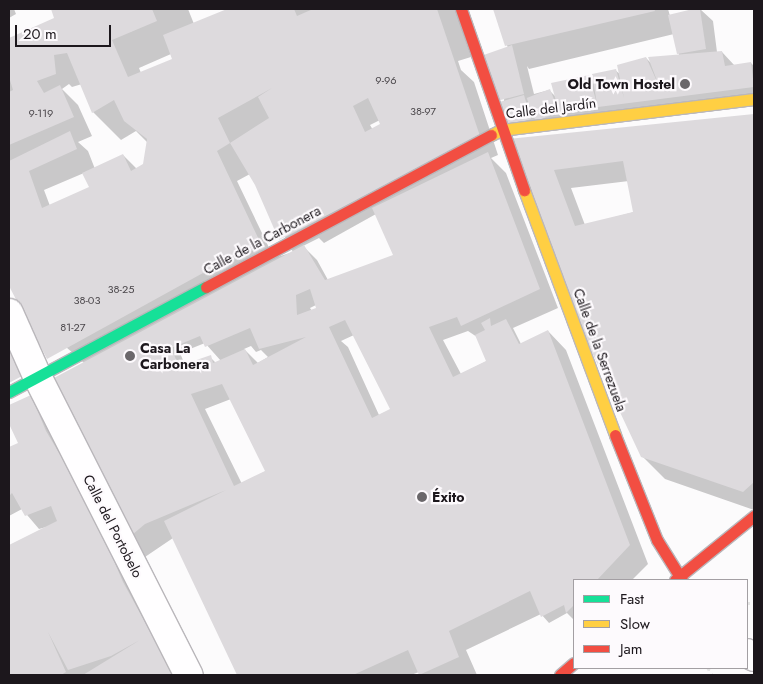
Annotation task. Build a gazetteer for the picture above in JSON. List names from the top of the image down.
{
  "streets": {
    "street": [
      "Calle del Jardín",
      "Calle de la Carbonera",
      "Calle de la Serrezuela",
      "Calle del Portobelo"
    ]
  },
  "crossings": [
    ["Calle del Jardín", "Calle de la Carbonera"],
    ["Calle del Jardín", "Calle de la Serrezuela"],
    ["Calle de la Carbonera", "Calle de la Serrezuela"],
    ["Calle de la Carbonera", "Calle del Portobelo"]
  ],
  "places": ["Old Town Hostel", "Casa La Carbonera", "Éxito"],
  "house_numbers": [
    "9-96",
    "38-97",
    "9-119",
    "38-25",
    "38-03",
    "81-27"
  ],
  "legend": ["Fast", "Slow", "Jam"],
  "scale_bar": "20 m"
}
